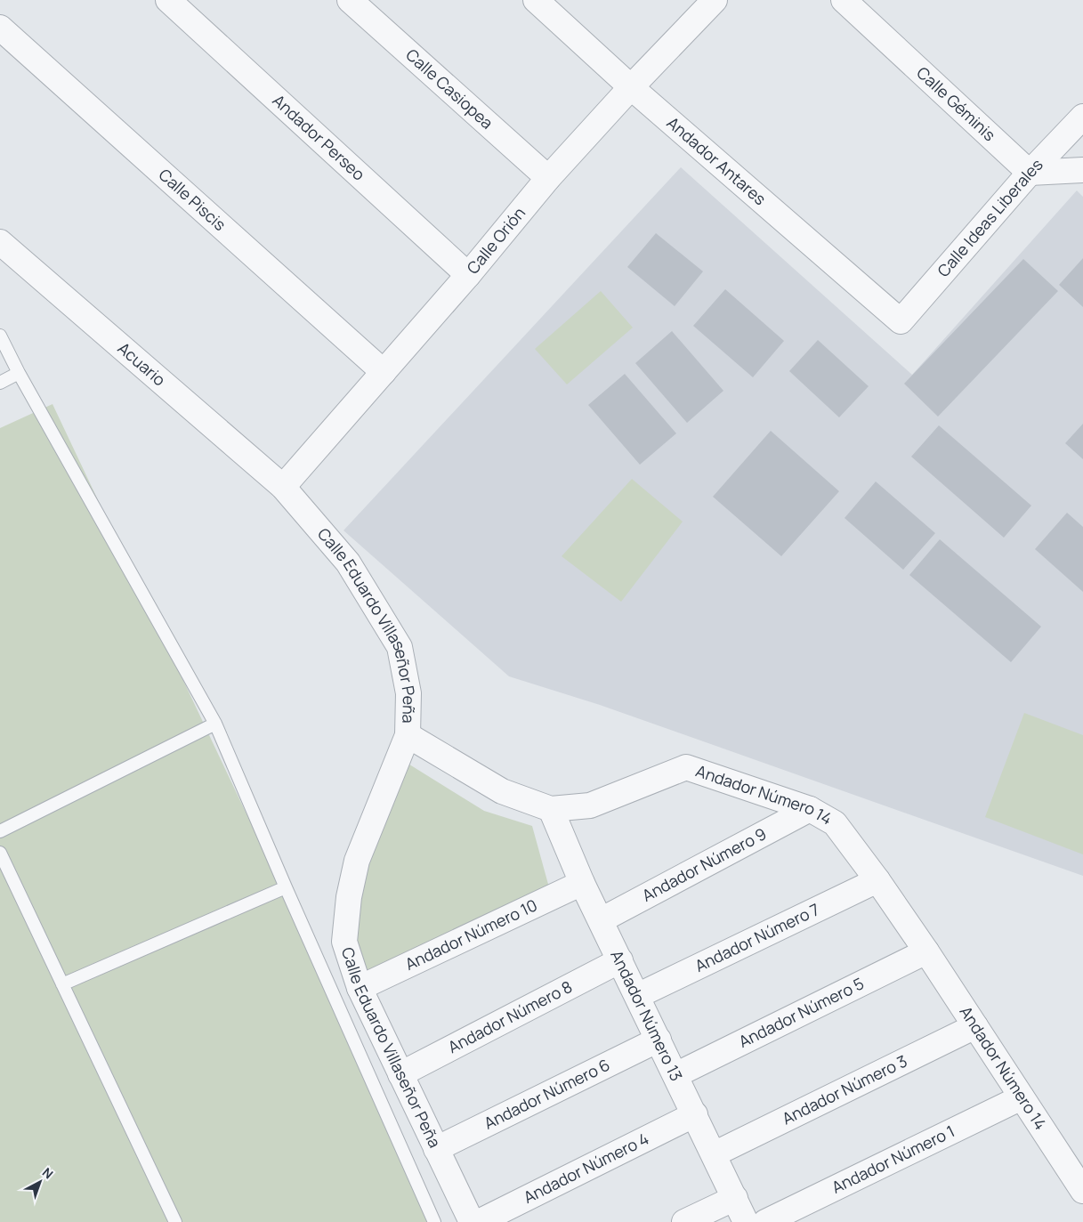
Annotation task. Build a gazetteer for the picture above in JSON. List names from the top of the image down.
{
  "streets": {
    "street": [
      "Calle Casiopea",
      "Calle Géminis",
      "Andador Perseo",
      "Andador Antares",
      "Calle Piscis",
      "Calle Ideas Liberales",
      "Calle Orión",
      "Acuario",
      "Calle Eduardo Villaseñor Peña",
      "Andador Número 14",
      "Andador Número 9",
      "Andador Número 10",
      "Andador Número 7",
      "Andador Número 5",
      "Andador Número 13",
      "Andador Número 8",
      "Andador Número 3",
      "Andador Número 6",
      "Andador Número 1",
      "Andador Número 4"
    ]
  },
  "crossings": [
    ["Calle Casiopea", "Calle Orión"],
    ["Calle Géminis", "Calle Ideas Liberales"],
    ["Andador Perseo", "Calle Orión"],
    ["Andador Antares", "Calle Ideas Liberales"],
    ["Andador Antares", "Calle Orión"],
    ["Calle Piscis", "Calle Orión"],
    ["Calle Orión", "Acuario"],
    ["Calle Orión", "Calle Eduardo Villaseñor Peña"],
    ["Acuario", "Calle Eduardo Villaseñor Peña"],
    ["Calle Eduardo Villaseñor Peña", "Andador Número 14"],
    ["Calle Eduardo Villaseñor Peña", "Andador Número 10"],
    ["Calle Eduardo Villaseñor Peña", "Andador Número 8"],
    ["Calle Eduardo Villaseñor Peña", "Andador Número 6"],
    ["Andador Número 14", "Andador Número 9"],
    ["Andador Número 14", "Andador Número 7"],
    ["Andador Número 14", "Andador Número 5"],
    ["Andador Número 14", "Andador Número 13"],
    ["Andador Número 14", "Andador Número 3"],
    ["Andador Número 14", "Andador Número 1"],
    ["Andador Número 9", "Andador Número 13"],
    ["Andador Número 10", "Andador Número 13"],
    ["Andador Número 7", "Andador Número 13"],
    ["Andador Número 5", "Andador Número 13"],
    ["Andador Número 13", "Andador Número 8"],
    ["Andador Número 13", "Andador Número 3"],
    ["Andador Número 13", "Andador Número 6"],
    ["Andador Número 13", "Andador Número 4"]
  ],
  "north": "top right"
}
